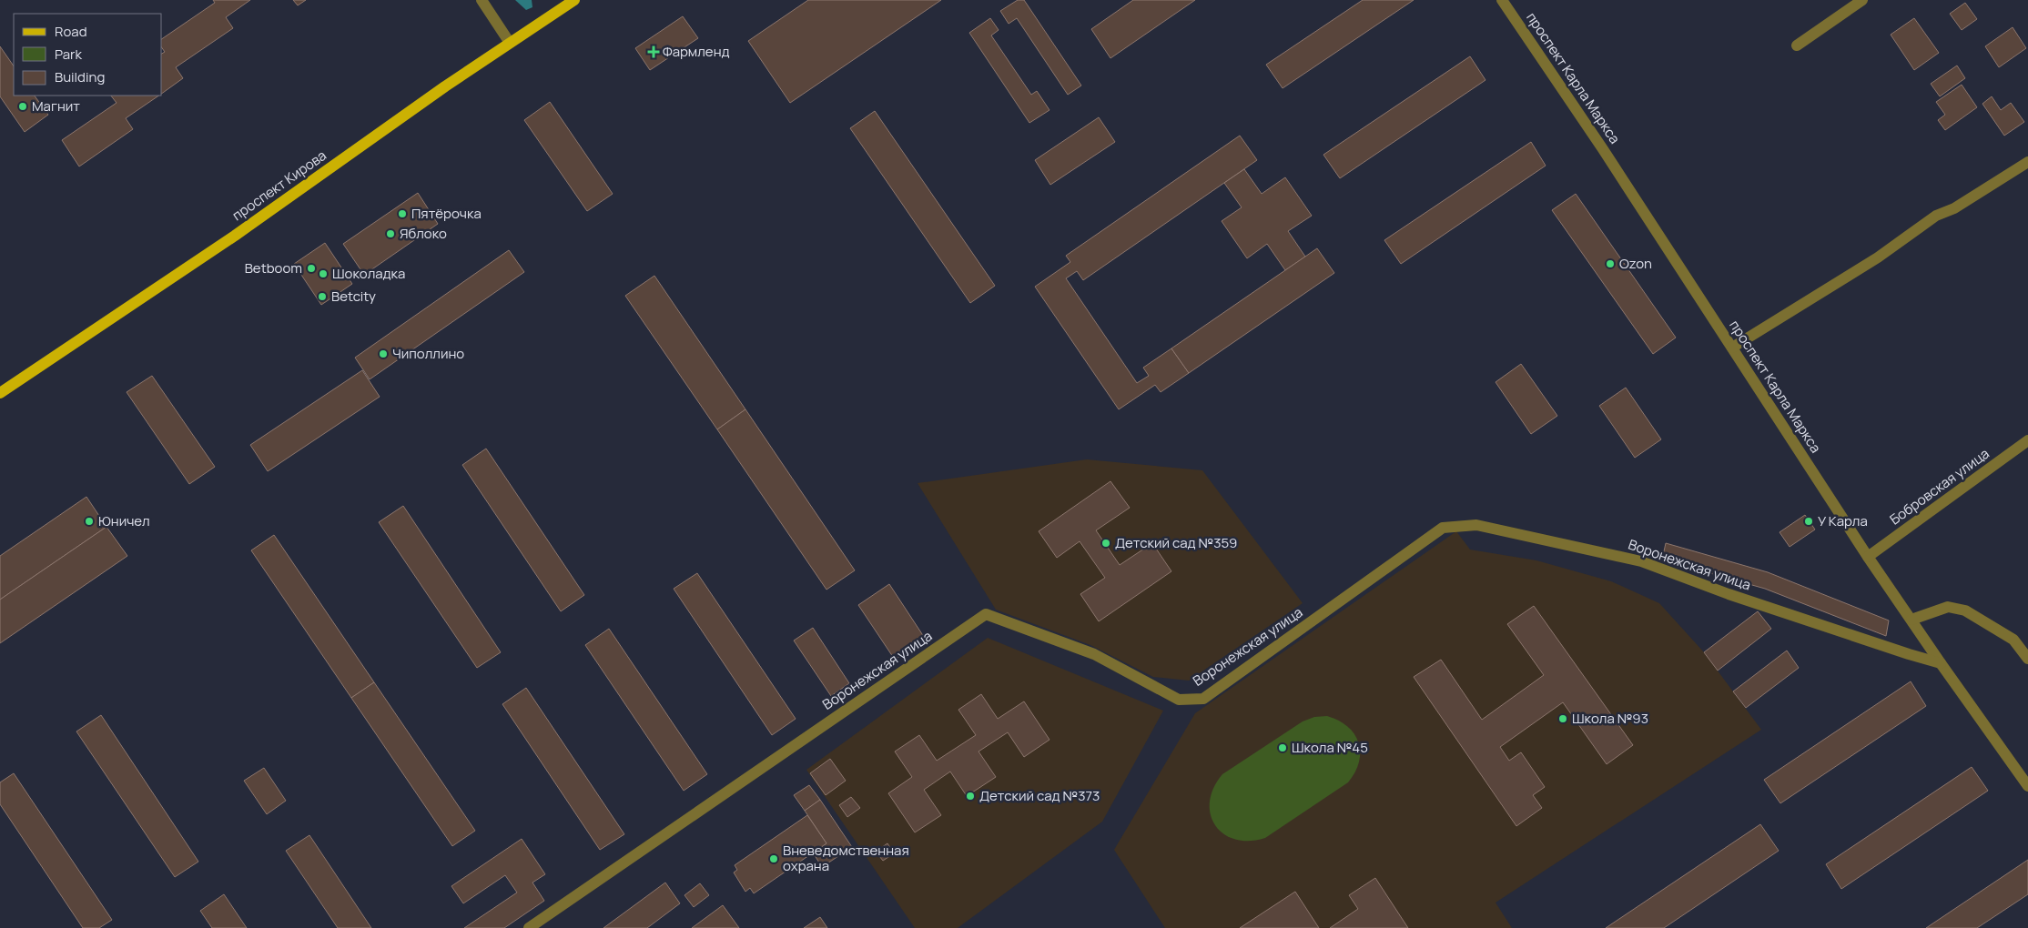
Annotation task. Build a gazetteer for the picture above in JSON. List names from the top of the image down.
{
  "streets": {
    "main road": ["проспект Кирова"],
    "street": ["проспект Карла Маркса", "Бобровская улица", "Воронежская улица"]
  },
  "crossings": [
    ["проспект Карла Маркса", "Бобровская улица"],
    ["проспект Карла Маркса", "Воронежская улица"]
  ],
  "places": {
    "health": ["Фармленд"],
    "other": [
      "Магнит",
      "Пятёрочка",
      "Яблоко",
      "Ozon",
      "Betboom",
      "Шоколадка",
      "Betcity",
      "Чиполлино",
      "Юничел",
      "У Карла",
      "Детский сад №359",
      "Школа №93",
      "Школа №45",
      "Детский сад №373",
      "Вневедомственная охрана"
    ]
  },
  "legend": ["Road", "Park", "Building"]
}
